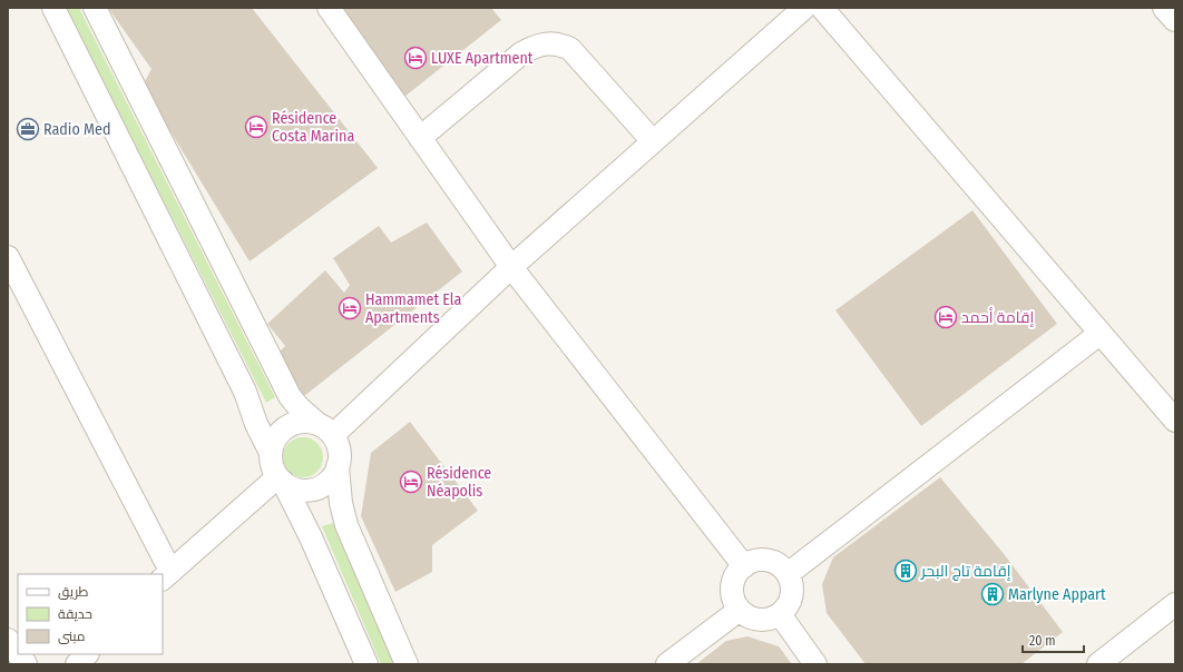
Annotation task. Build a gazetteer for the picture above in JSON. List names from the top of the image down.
{
  "places": {
    "hotel": [
      "LUXE Apartment",
      "Résidence Costa Marina",
      "Hammamet Ela Apartments",
      "إقامة أحمد",
      "Résidence Néapolis"
    ],
    "office": ["Radio Med"],
    "building": ["إقامة تاج البحر", "Marlyne Appart"]
  },
  "legend": ["طريق", "حديقة", "مبنى"],
  "scale_bar": "20 m"
}
